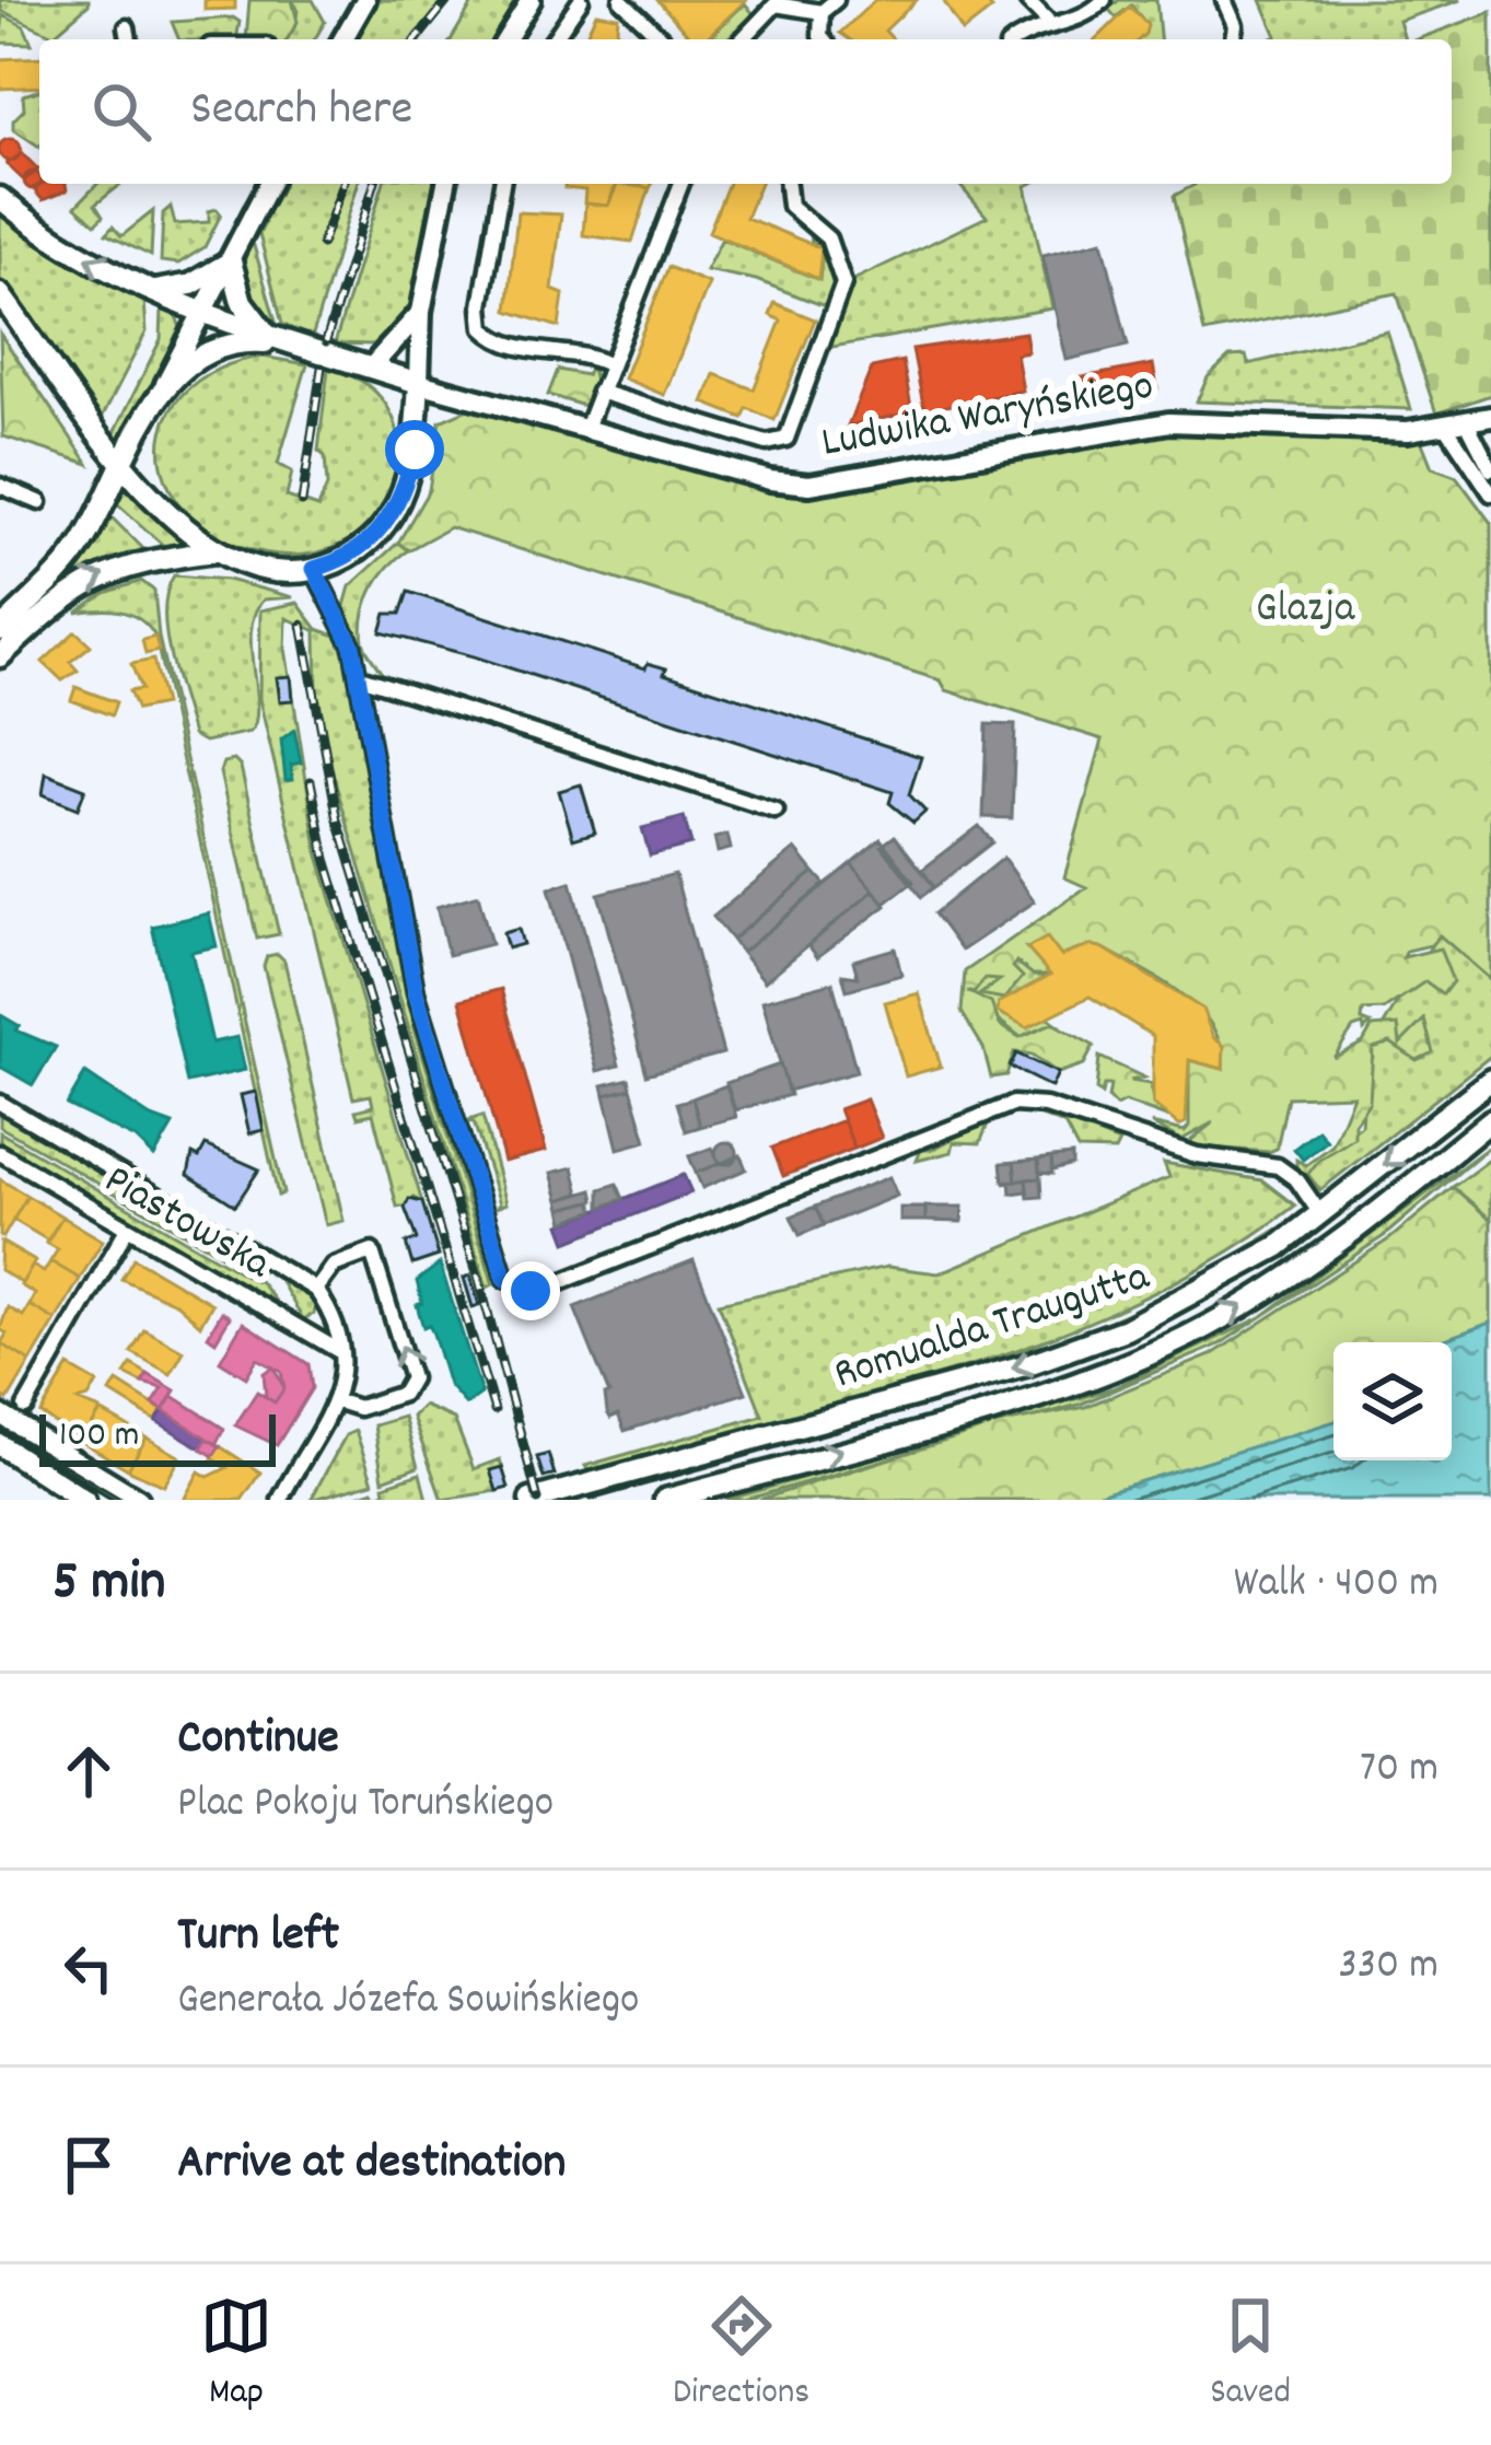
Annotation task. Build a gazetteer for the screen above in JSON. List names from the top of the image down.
{
  "streets": {
    "main road": ["Romualda Traugutta"],
    "street": ["Ludwika Waryńskiego", "Piastowska"]
  },
  "parks": ["Glazja"],
  "scale_bar": "100 m",
  "page": {
    "search": "Search here",
    "scale": "100 m",
    "heading": ["5 min", "Walk · 400 m"],
    "list": [
      ["Continue", "Plac Pokoju Toruńskiego", "70 m"],
      ["Turn left", "Generała Józefa Sowińskiego", "330 m"],
      "Arrive at destination"
    ],
    "nav": ["Map", "Directions", "Saved"]
  }
}
